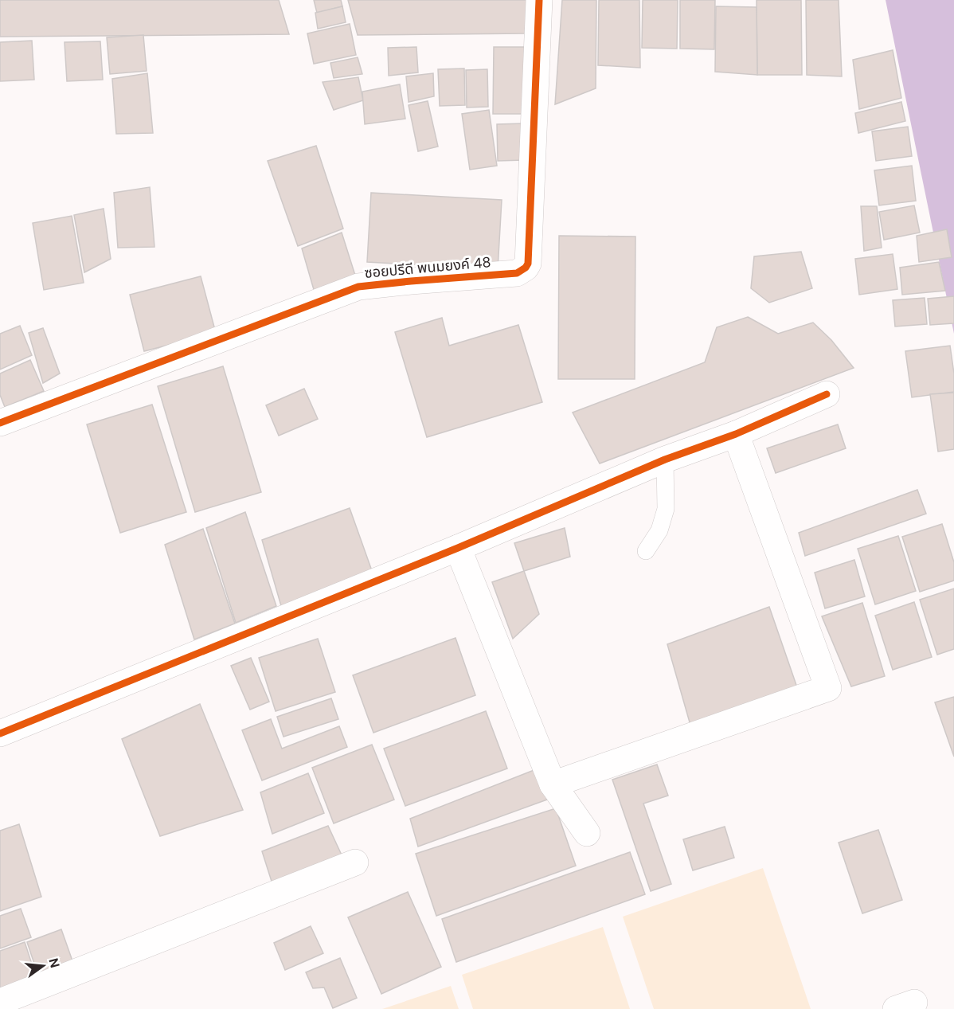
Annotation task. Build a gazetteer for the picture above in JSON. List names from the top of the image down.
{
  "streets": {
    "street": ["ซอยปรีดี พนมยงค์ 48"]
  },
  "north": "right"
}
